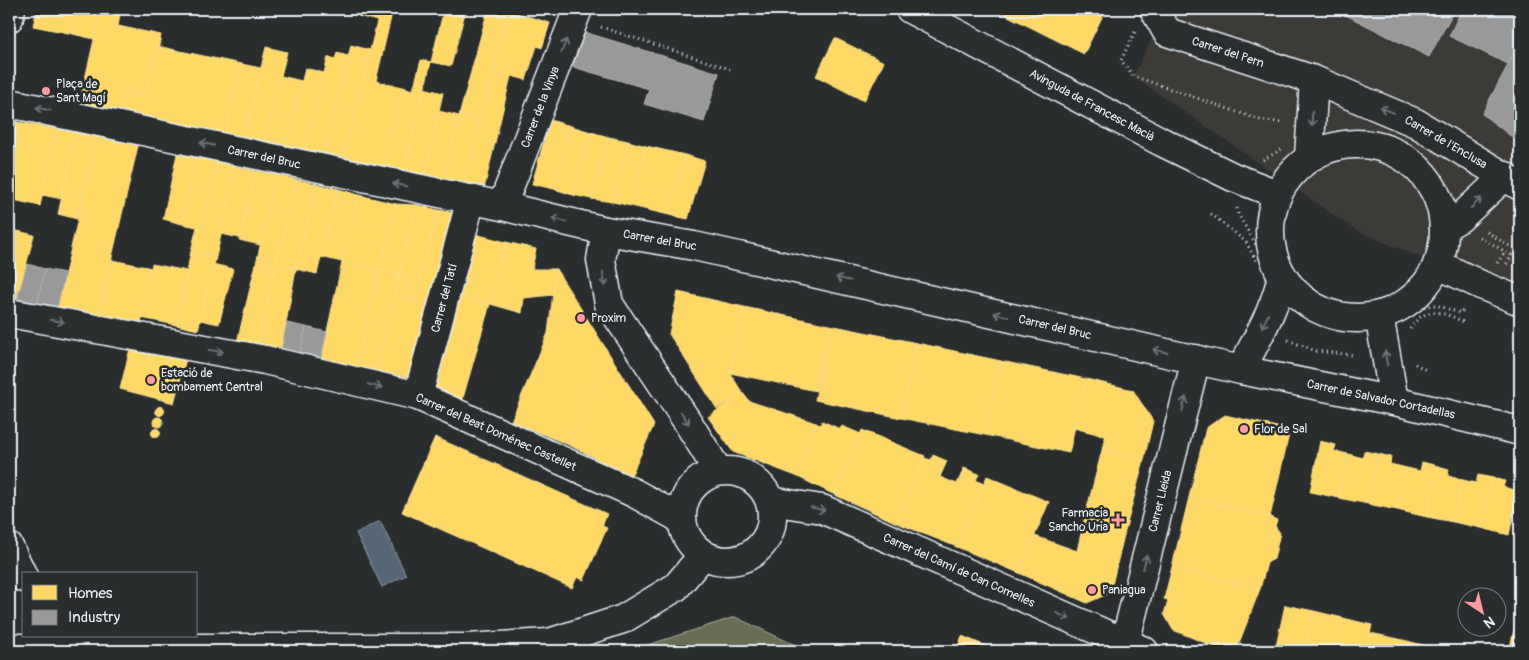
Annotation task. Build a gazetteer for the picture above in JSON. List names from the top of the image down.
{
  "streets": {
    "street": [
      "Carrer del Pern",
      "Avinguda de Francesc Macià",
      "Carrer de la Vinya",
      "Carrer de l'Enclusa",
      "Carrer del Bruc",
      "Carrer del Tatí",
      "Carrer de Salvador Cortadellas",
      "Carrer del Beat Doménec Castellet",
      "Carrer Lleida",
      "Carrer del Camí de Can Comelles"
    ]
  },
  "crossings": [
    ["Carrer del Pern", "Carrer de l'Enclusa"],
    ["Carrer de la Vinya", "Carrer del Bruc"],
    ["Carrer del Bruc", "Carrer del Tatí"],
    ["Carrer del Bruc", "Carrer de Salvador Cortadellas"],
    ["Carrer del Bruc", "Carrer Lleida"],
    ["Carrer del Tatí", "Carrer del Beat Doménec Castellet"],
    ["Carrer del Beat Doménec Castellet", "Carrer del Camí de Can Comelles"],
    ["Carrer Lleida", "Carrer del Camí de Can Comelles"]
  ],
  "one_way": [
    "Carrer de la Vinya",
    "Carrer del Bruc",
    "Carrer del Beat Doménec Castellet",
    "Carrer Lleida",
    "Carrer del Camí de Can Comelles"
  ],
  "places": {
    "other": [
      "Plaça de Sant Magí",
      "Proxim",
      "Estació de bombament Central",
      "Flor de Sal",
      "Paniagua"
    ],
    "health": ["Farmacia Sancho Uria"]
  },
  "legend": ["Homes", "Industry"],
  "north": "bottom right"
}
